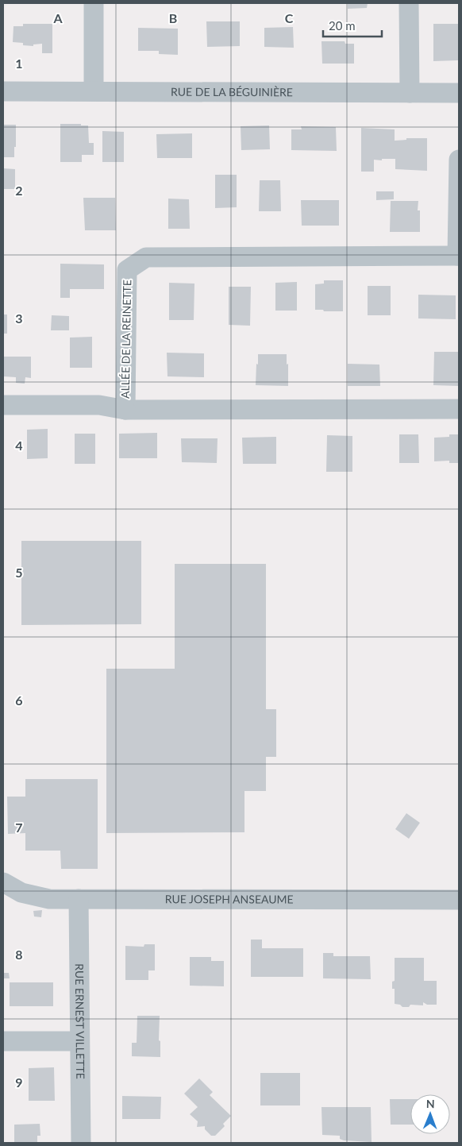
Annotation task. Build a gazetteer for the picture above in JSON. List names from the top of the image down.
{
  "streets": {
    "street": [
      "RUE DE LA BÉGUINIÈRE",
      "ALLÉE DE LA REINETTE",
      "RUE JOSEPH ANSEAUME",
      "RUE ERNEST VILLETTE"
    ]
  },
  "crossings": [
    ["RUE JOSEPH ANSEAUME", "RUE ERNEST VILLETTE"]
  ],
  "scale_bar": "20 m",
  "north": "top",
  "grid": {
    "columns": ["A", "B", "C"],
    "rows": [
      "1",
      "2",
      "3",
      "4",
      "5",
      "6",
      "7",
      "8",
      "9"
    ]
  }
}
